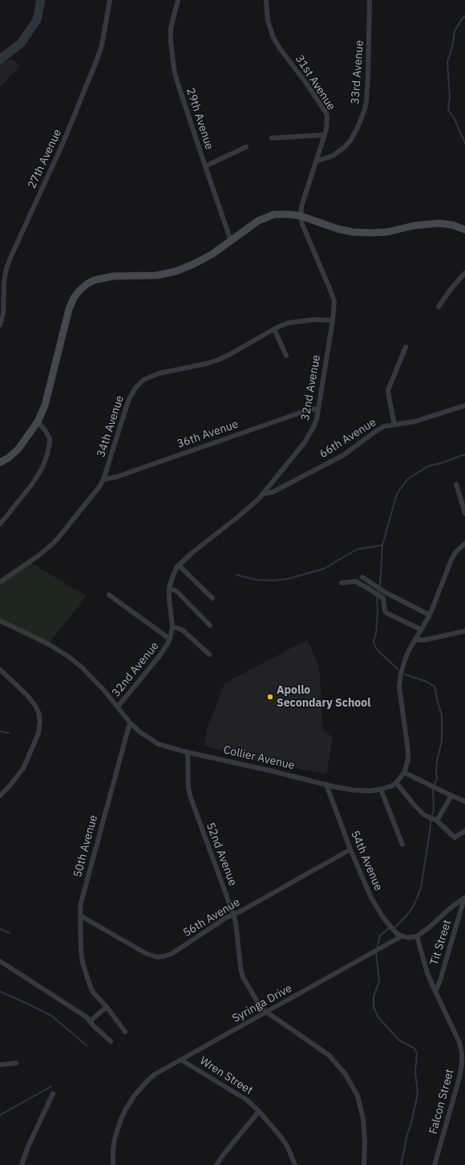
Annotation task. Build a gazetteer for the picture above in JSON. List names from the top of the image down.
{
  "streets": {
    "street": [
      "33rd Avenue",
      "31st Avenue",
      "29th Avenue",
      "27th Avenue",
      "32nd Avenue",
      "34th Avenue",
      "36th Avenue",
      "66th Avenue",
      "Collier Avenue",
      "50th Avenue",
      "52nd Avenue",
      "54th Avenue",
      "56th Avenue",
      "Tit Street",
      "Syringa Drive",
      "Wren Street",
      "Falcon Street"
    ]
  },
  "crossings": [
    ["33rd Avenue", "31st Avenue"],
    ["31st Avenue", "32nd Avenue"],
    ["32nd Avenue", "34th Avenue"],
    ["32nd Avenue", "36th Avenue"],
    ["32nd Avenue", "66th Avenue"],
    ["32nd Avenue", "Collier Avenue"],
    ["34th Avenue", "36th Avenue"],
    ["Collier Avenue", "50th Avenue"],
    ["Collier Avenue", "52nd Avenue"],
    ["Collier Avenue", "54th Avenue"],
    ["50th Avenue", "56th Avenue"],
    ["52nd Avenue", "56th Avenue"],
    ["52nd Avenue", "Syringa Drive"],
    ["54th Avenue", "56th Avenue"],
    ["54th Avenue", "Syringa Drive"],
    ["Tit Street", "Falcon Street"],
    ["Syringa Drive", "Wren Street"],
    ["Syringa Drive", "Falcon Street"]
  ],
  "places": ["Apollo Secondary School"]
}
